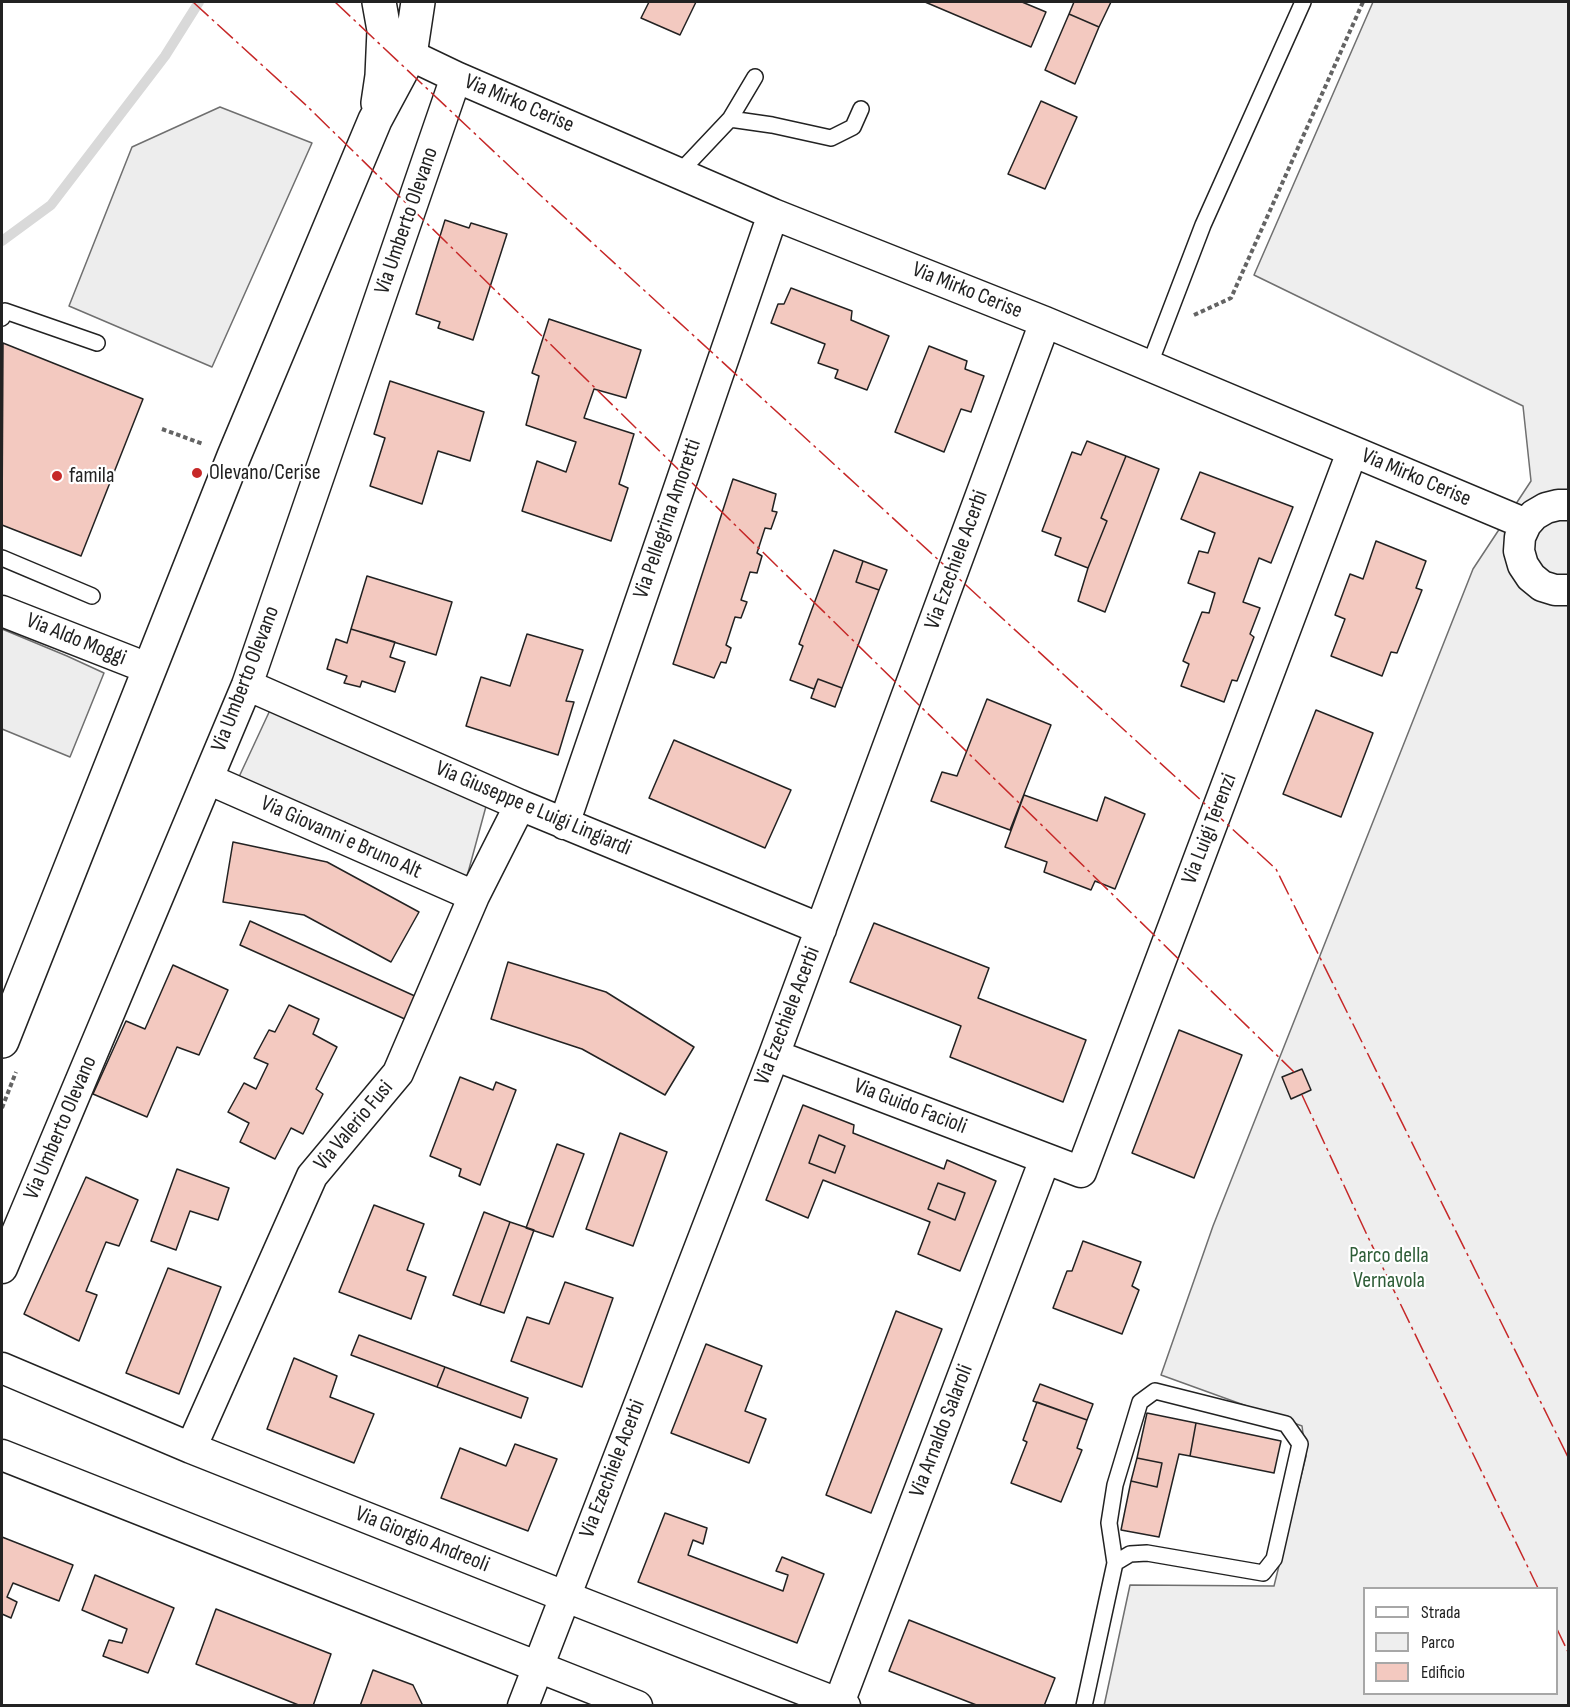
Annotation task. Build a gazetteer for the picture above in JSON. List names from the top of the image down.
{
  "streets": {
    "street": [
      "Via Mirko Cerise",
      "Via Umberto Olevano",
      "Via Pellegrina Amoretti",
      "Via Ezechiele Acerbi",
      "Via Aldo Moggi",
      "Via Giuseppe e Luigi Lingiardi",
      "Via Luigi Terenzi",
      "Via Giovanni e Bruno Alt",
      "Via Guido Facioli",
      "Via Valerio Fusi",
      "Via Arnaldo Salaroli",
      "Via Giorgio Andreoli"
    ]
  },
  "crossings": [
    ["Via Mirko Cerise", "Via Umberto Olevano"],
    ["Via Mirko Cerise", "Via Pellegrina Amoretti"],
    ["Via Mirko Cerise", "Via Ezechiele Acerbi"],
    ["Via Mirko Cerise", "Via Luigi Terenzi"],
    ["Via Umberto Olevano", "Via Giuseppe e Luigi Lingiardi"],
    ["Via Umberto Olevano", "Via Giovanni e Bruno Alt"],
    ["Via Pellegrina Amoretti", "Via Giuseppe e Luigi Lingiardi"],
    ["Via Ezechiele Acerbi", "Via Giuseppe e Luigi Lingiardi"],
    ["Via Ezechiele Acerbi", "Via Guido Facioli"],
    ["Via Ezechiele Acerbi", "Via Giorgio Andreoli"],
    ["Via Giuseppe e Luigi Lingiardi", "Via Valerio Fusi"],
    ["Via Luigi Terenzi", "Via Guido Facioli"],
    ["Via Luigi Terenzi", "Via Arnaldo Salaroli"],
    ["Via Giovanni e Bruno Alt", "Via Valerio Fusi"],
    ["Via Guido Facioli", "Via Arnaldo Salaroli"],
    ["Via Valerio Fusi", "Via Giorgio Andreoli"],
    ["Via Arnaldo Salaroli", "Via Giorgio Andreoli"]
  ],
  "parks": ["Parco della Vernavola"],
  "places": ["Olevano/Cerise", "famila"],
  "legend": ["Strada", "Parco", "Edificio"]
}
